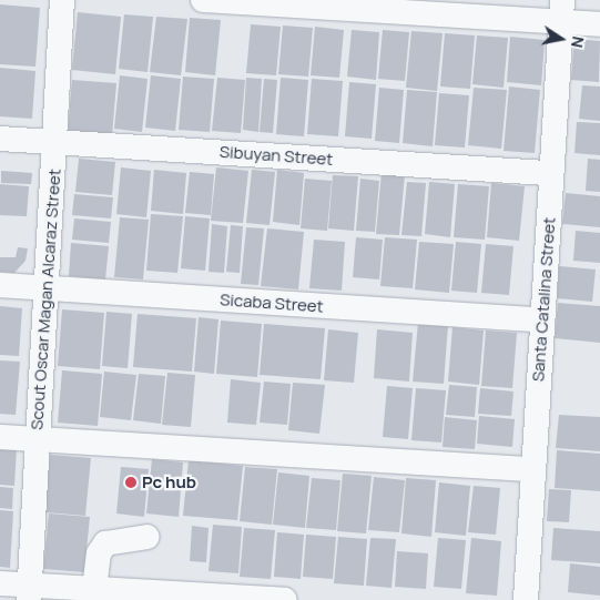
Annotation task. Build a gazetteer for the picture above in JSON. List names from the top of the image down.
{
  "streets": {
    "street": [
      "Sibuyan Street",
      "Scout Oscar Magan Alcaraz Street",
      "Santa Catalina Street",
      "Sicaba Street"
    ]
  },
  "crossings": [
    ["Sibuyan Street", "Scout Oscar Magan Alcaraz Street"],
    ["Sibuyan Street", "Santa Catalina Street"],
    ["Scout Oscar Magan Alcaraz Street", "Sicaba Street"],
    ["Santa Catalina Street", "Sicaba Street"]
  ],
  "places": ["Pc hub"],
  "north": "right"
}
